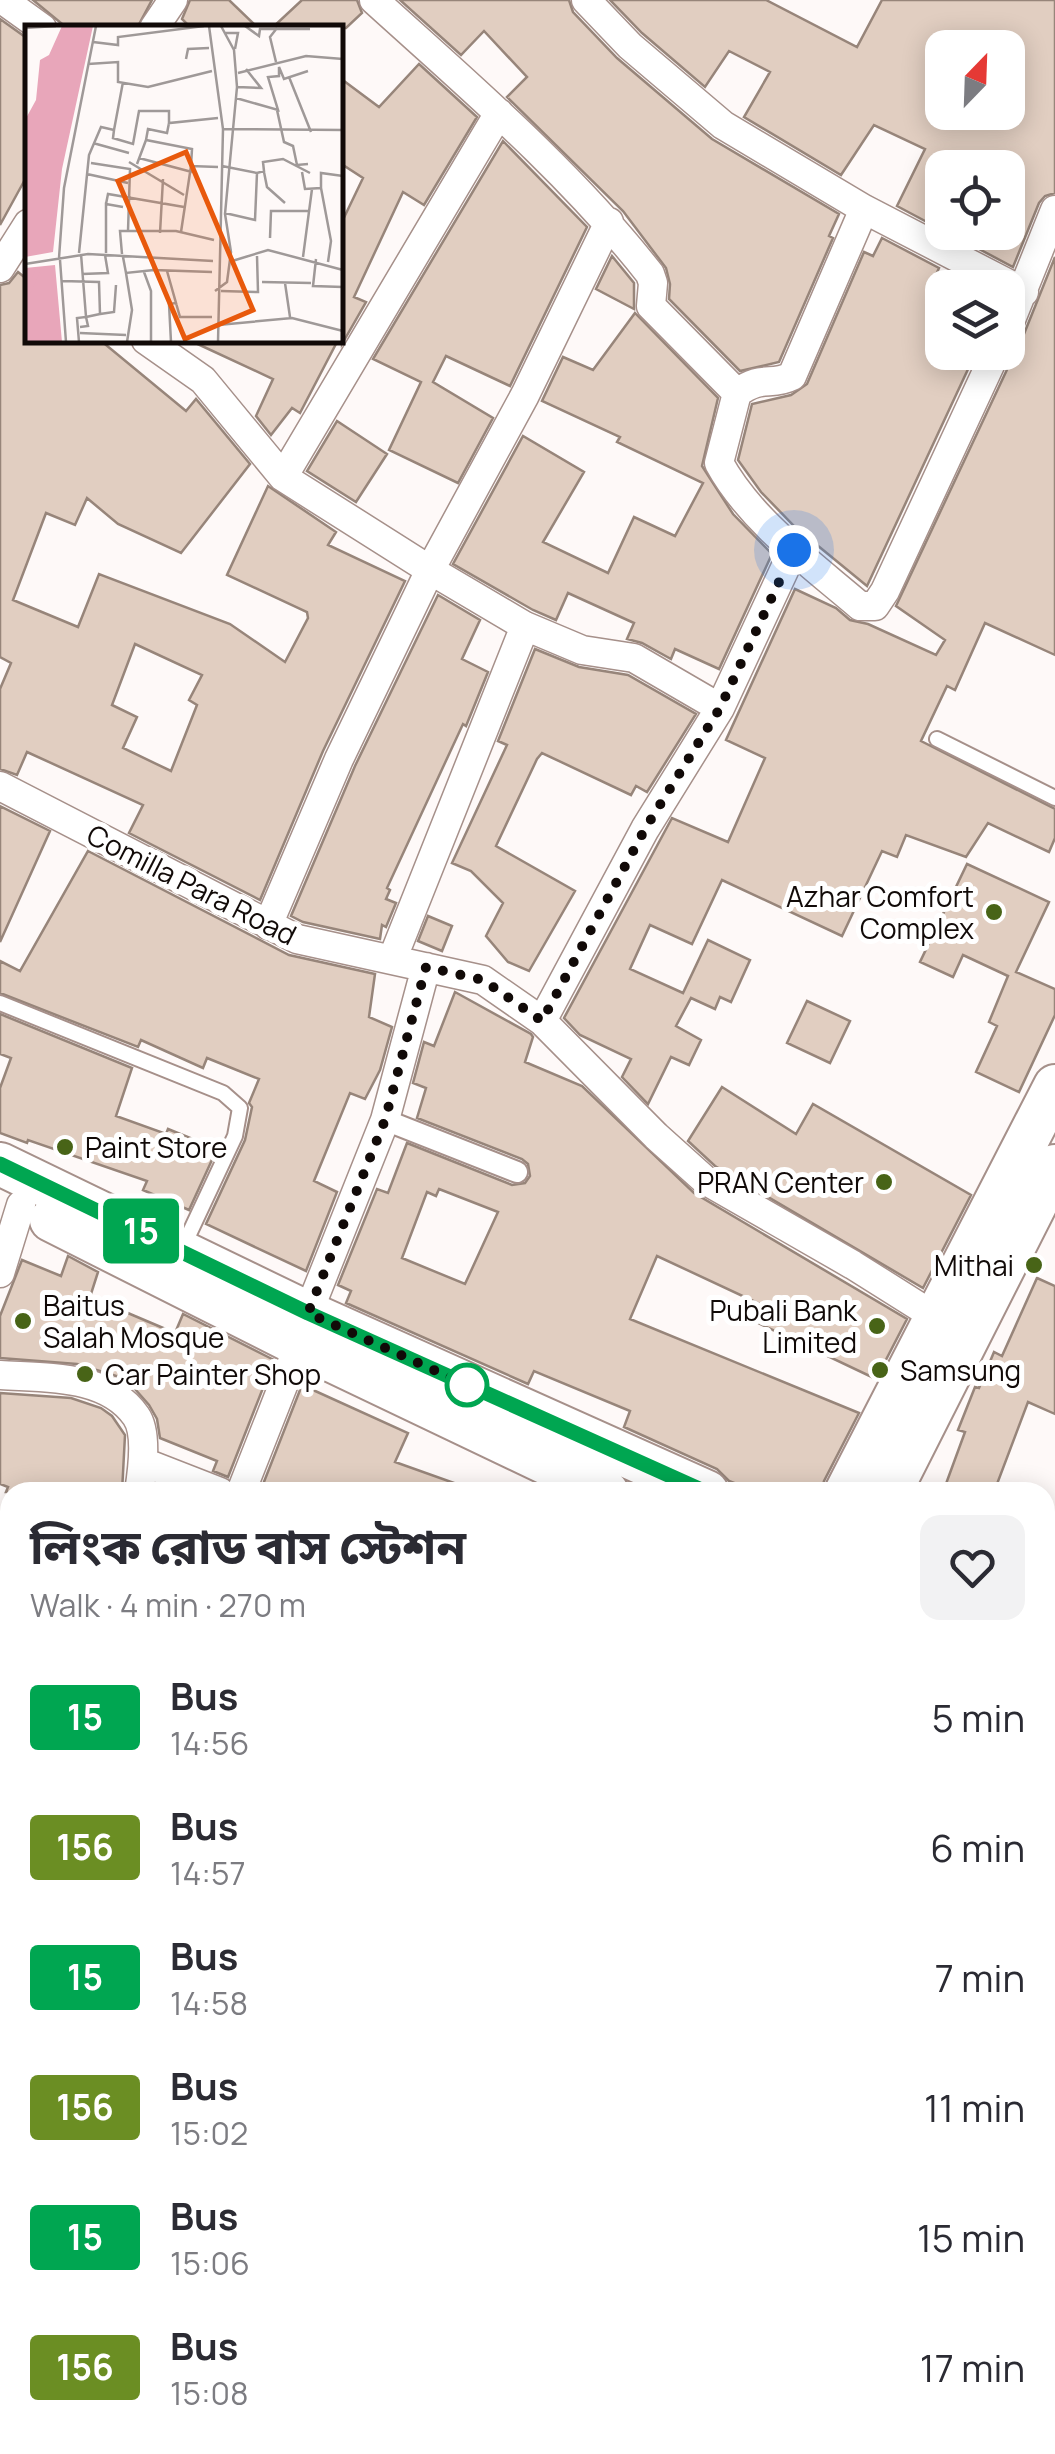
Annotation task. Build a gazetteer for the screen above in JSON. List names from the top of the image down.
{
  "streets": {
    "street": ["Comilla Para Road"]
  },
  "places": [
    "Azhar Comfort Complex",
    "Paint Store",
    "PRAN Center",
    "Mithai",
    "Baitus Salah Mosque",
    "Pubali Bank Limited",
    "Samsung",
    "Car Painter Shop"
  ],
  "lines": ["bus line 15"],
  "north": "top right",
  "page": {
    "on_map": "15",
    "heading": ["লিংক রোড বাস স্টেশন", "Walk · 4 min · 270 m"],
    "list": [
      {
        "mark": "15",
        "name": "Bus",
        "note": "14:56",
        "value": "5 min"
      },
      {
        "mark": "156",
        "name": "Bus",
        "note": "14:57",
        "value": "6 min"
      },
      {
        "mark": "15",
        "name": "Bus",
        "note": "14:58",
        "value": "7 min"
      },
      {
        "mark": "156",
        "name": "Bus",
        "note": "15:02",
        "value": "11 min"
      },
      {
        "mark": "15",
        "name": "Bus",
        "note": "15:06",
        "value": "15 min"
      },
      {
        "mark": "156",
        "name": "Bus",
        "note": "15:08",
        "value": "17 min"
      }
    ]
  }
}
